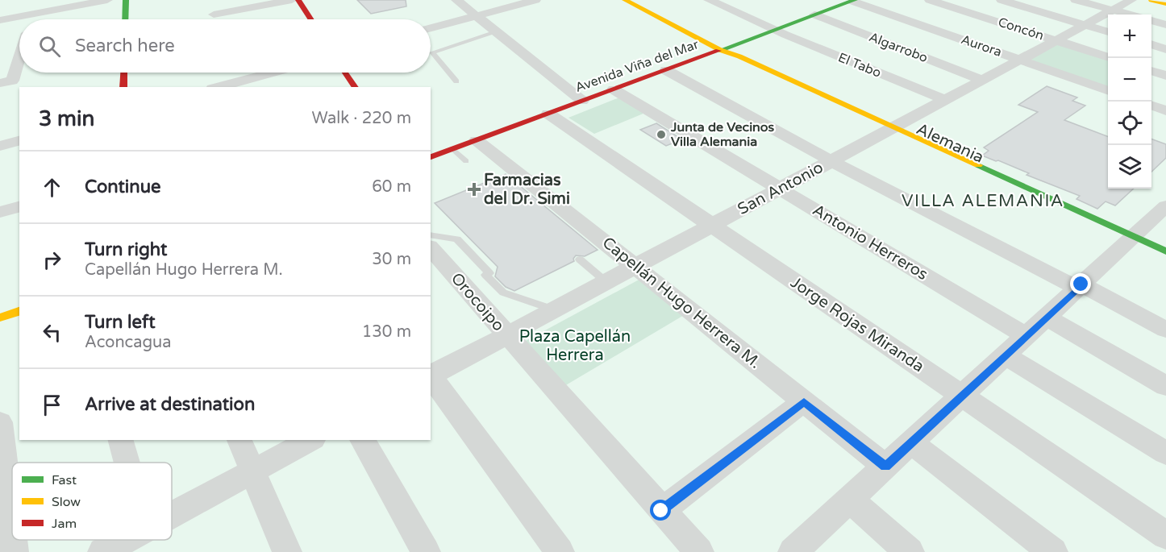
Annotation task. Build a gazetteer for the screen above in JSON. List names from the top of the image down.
{
  "streets": {
    "main road": ["Avenida Viña del Mar", "Alemania"],
    "street": [
      "Concón",
      "Aurora",
      "Algarrobo",
      "El Tabo",
      "San Antonio",
      "Antonio Herreros",
      "Orocoipo",
      "Capellán Hugo Herrera M.",
      "Jorge Rojas Miranda"
    ]
  },
  "crossings": [
    ["Concón", "San Antonio"],
    ["Aurora", "Avenida Viña del Mar"],
    ["Aurora", "San Antonio"],
    ["Algarrobo", "Avenida Viña del Mar"],
    ["Algarrobo", "San Antonio"],
    ["El Tabo", "Avenida Viña del Mar"],
    ["El Tabo", "San Antonio"],
    ["Avenida Viña del Mar", "Alemania"],
    ["Avenida Viña del Mar", "Antonio Herreros"],
    ["Avenida Viña del Mar", "Capellán Hugo Herrera M."],
    ["Avenida Viña del Mar", "Jorge Rojas Miranda"],
    ["Alemania", "San Antonio"],
    ["San Antonio", "Antonio Herreros"],
    ["San Antonio", "Orocoipo"],
    ["San Antonio", "Capellán Hugo Herrera M."],
    ["San Antonio", "Jorge Rojas Miranda"]
  ],
  "districts": ["VILLA ALEMANIA"],
  "parks": ["Plaza Capellán Herrera"],
  "places": {
    "other": ["Junta de Vecinos Villa Alemania"],
    "health": ["Farmacias del Dr. Simi"]
  },
  "legend": ["Fast", "Slow", "Jam"],
  "page": {
    "map_buttons": ["+", "−"],
    "search": "Search here",
    "heading": ["3 min", "Walk · 220 m"],
    "list": [
      ["Continue", "60 m"],
      ["Turn right", "Capellán Hugo Herrera M.", "30 m"],
      ["Turn left", "Aconcagua", "130 m"],
      "Arrive at destination"
    ]
  }
}
